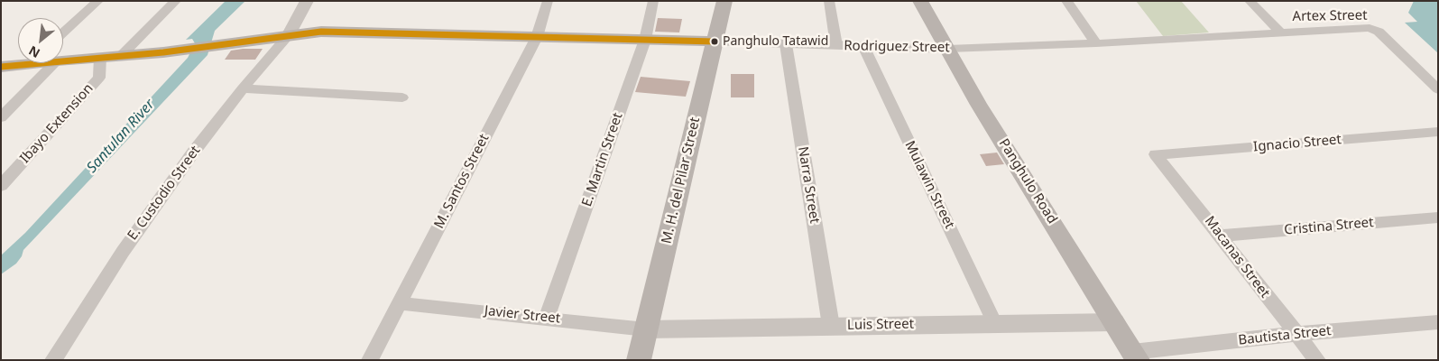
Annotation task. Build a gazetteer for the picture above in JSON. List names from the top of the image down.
{
  "streets": {
    "main road": ["Rodriguez Street", "M. H. del Pilar Street", "Panghulo Road"],
    "street": [
      "Artex Street",
      "Ibayo Extension",
      "Ignacio Street",
      "E. Martin Street",
      "M. Santos Street",
      "Narra Street",
      "Mulawin Street",
      "E. Custodio Street",
      "Cristina Street",
      "Macanas Street",
      "Javier Street",
      "Luis Street",
      "Bautista Street"
    ]
  },
  "crossings": [
    ["Artex Street", "Rodriguez Street"],
    ["Rodriguez Street", "Ibayo Extension"],
    ["Rodriguez Street", "E. Martin Street"],
    ["Rodriguez Street", "M. H. del Pilar Street"],
    ["Rodriguez Street", "M. Santos Street"],
    ["Rodriguez Street", "Panghulo Road"],
    ["Rodriguez Street", "Narra Street"],
    ["Rodriguez Street", "Mulawin Street"],
    ["Rodriguez Street", "E. Custodio Street"],
    ["Ignacio Street", "Macanas Street"],
    ["E. Martin Street", "Javier Street"],
    ["M. H. del Pilar Street", "Javier Street"],
    ["M. H. del Pilar Street", "Luis Street"],
    ["M. Santos Street", "Javier Street"],
    ["Panghulo Road", "Luis Street"],
    ["Panghulo Road", "Bautista Street"],
    ["Narra Street", "Luis Street"],
    ["Mulawin Street", "Luis Street"],
    ["Cristina Street", "Macanas Street"],
    ["Macanas Street", "Bautista Street"],
    ["Javier Street", "Luis Street"]
  ],
  "water": ["Santulan River"],
  "places": ["Panghulo Tatawid"],
  "north": "bottom left"
}
